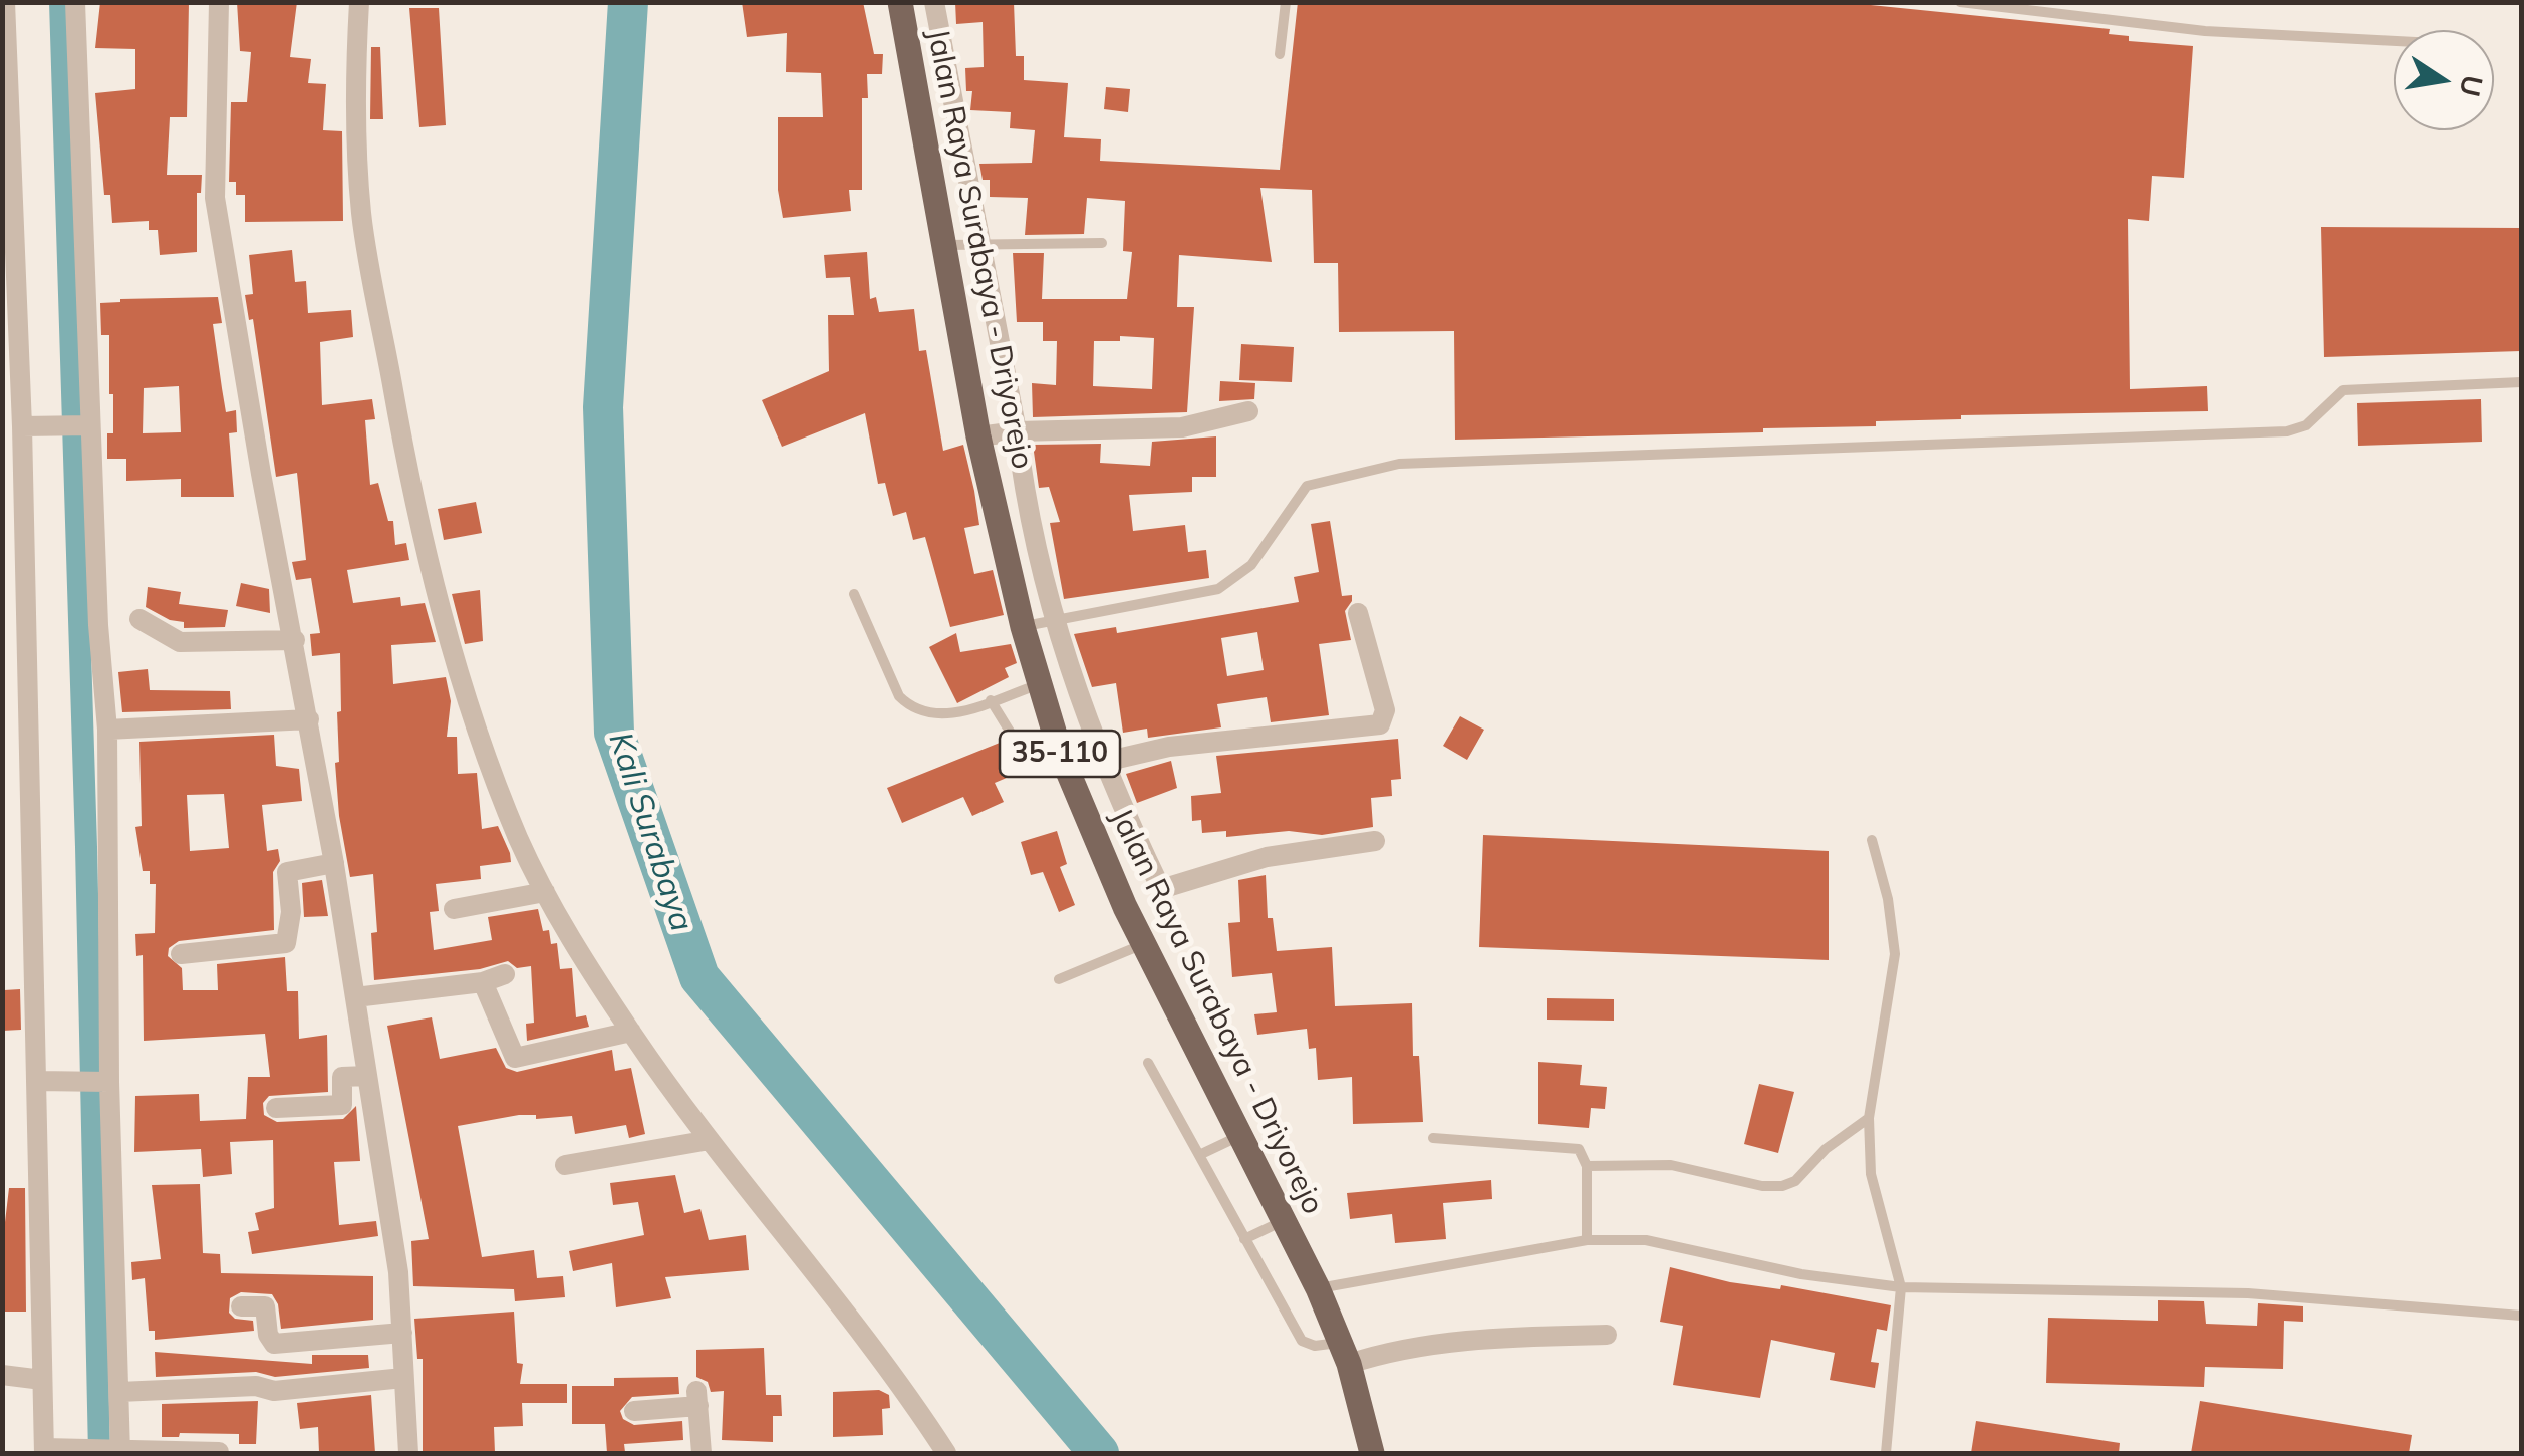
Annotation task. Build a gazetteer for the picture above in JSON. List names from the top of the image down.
{
  "streets": {
    "main road": ["Jalan Raya Surabaya - Driyorejo", "35-110"]
  },
  "water": ["Kali Surabaya"],
  "north": "right"
}
